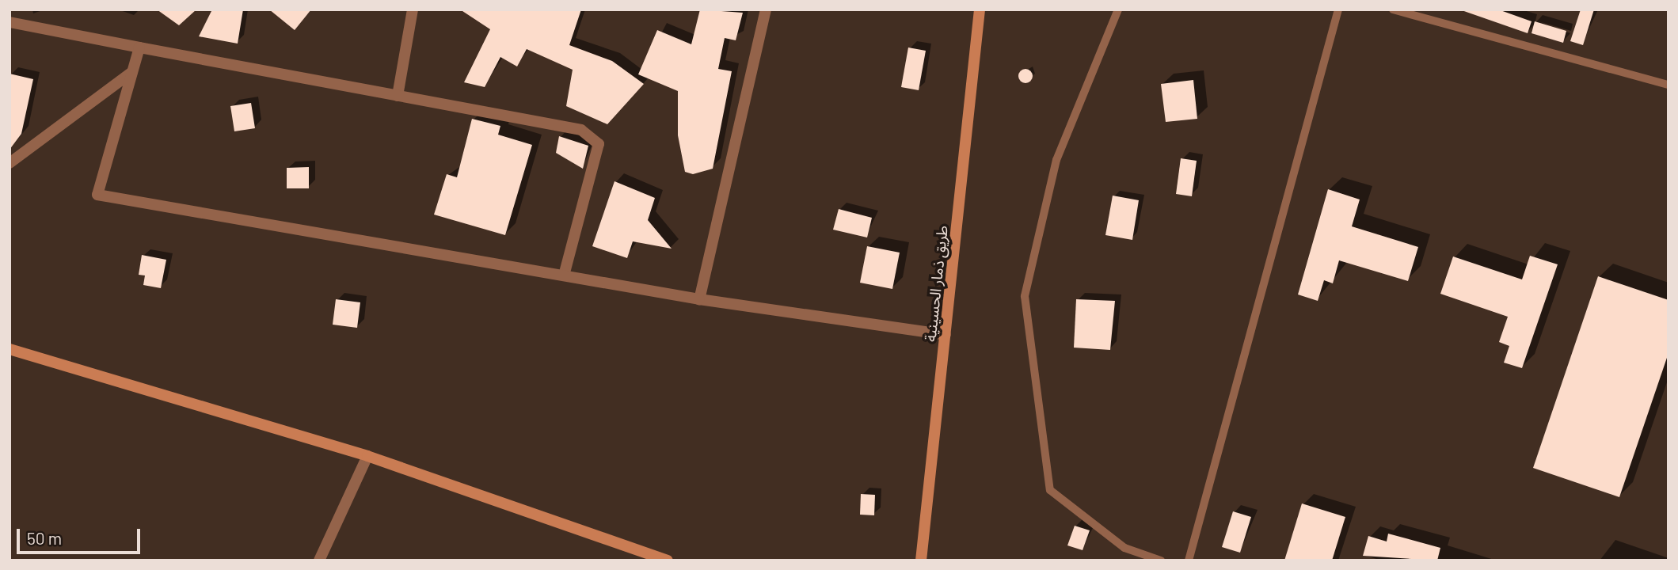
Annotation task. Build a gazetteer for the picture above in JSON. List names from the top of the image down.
{
  "streets": {
    "street": ["طريق ذمار الحسينية"]
  },
  "scale_bar": "50 m"
}
